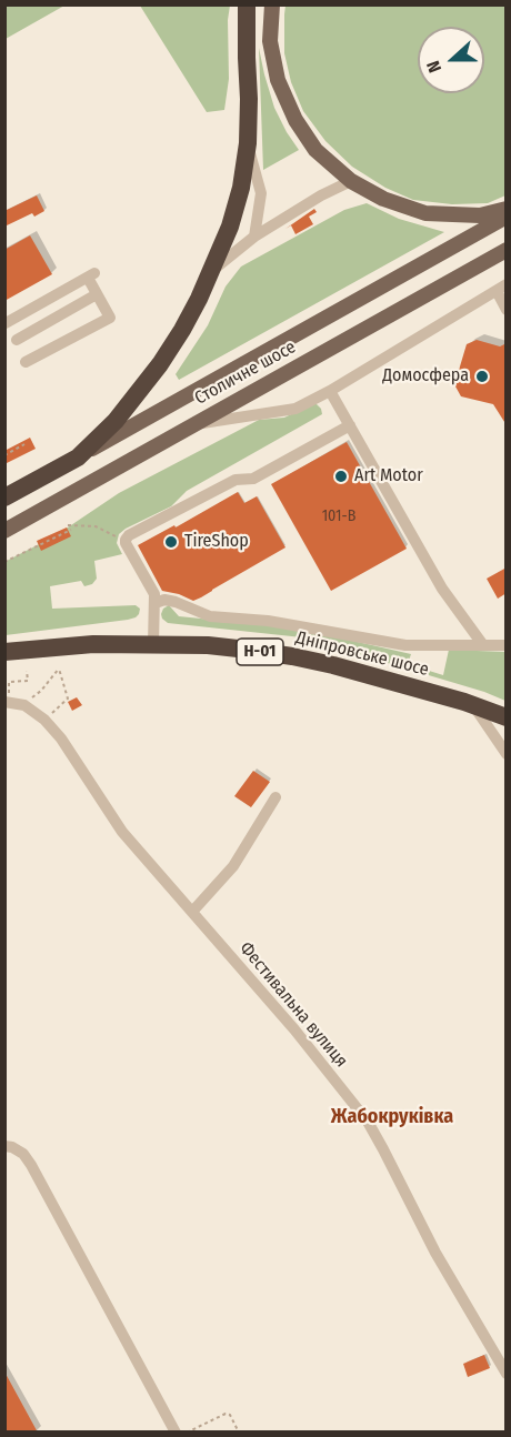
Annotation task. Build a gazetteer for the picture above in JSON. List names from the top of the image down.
{
  "streets": {
    "highway": ["Столичне шосе", "Н-01", "Дніпровське шосе"],
    "street": ["Фестивальна вулиця"]
  },
  "districts": ["Жабокруківка"],
  "places": ["Домосфера", "Art Motor", "TireShop"],
  "house_numbers": ["101-В"],
  "north": "left"
}
